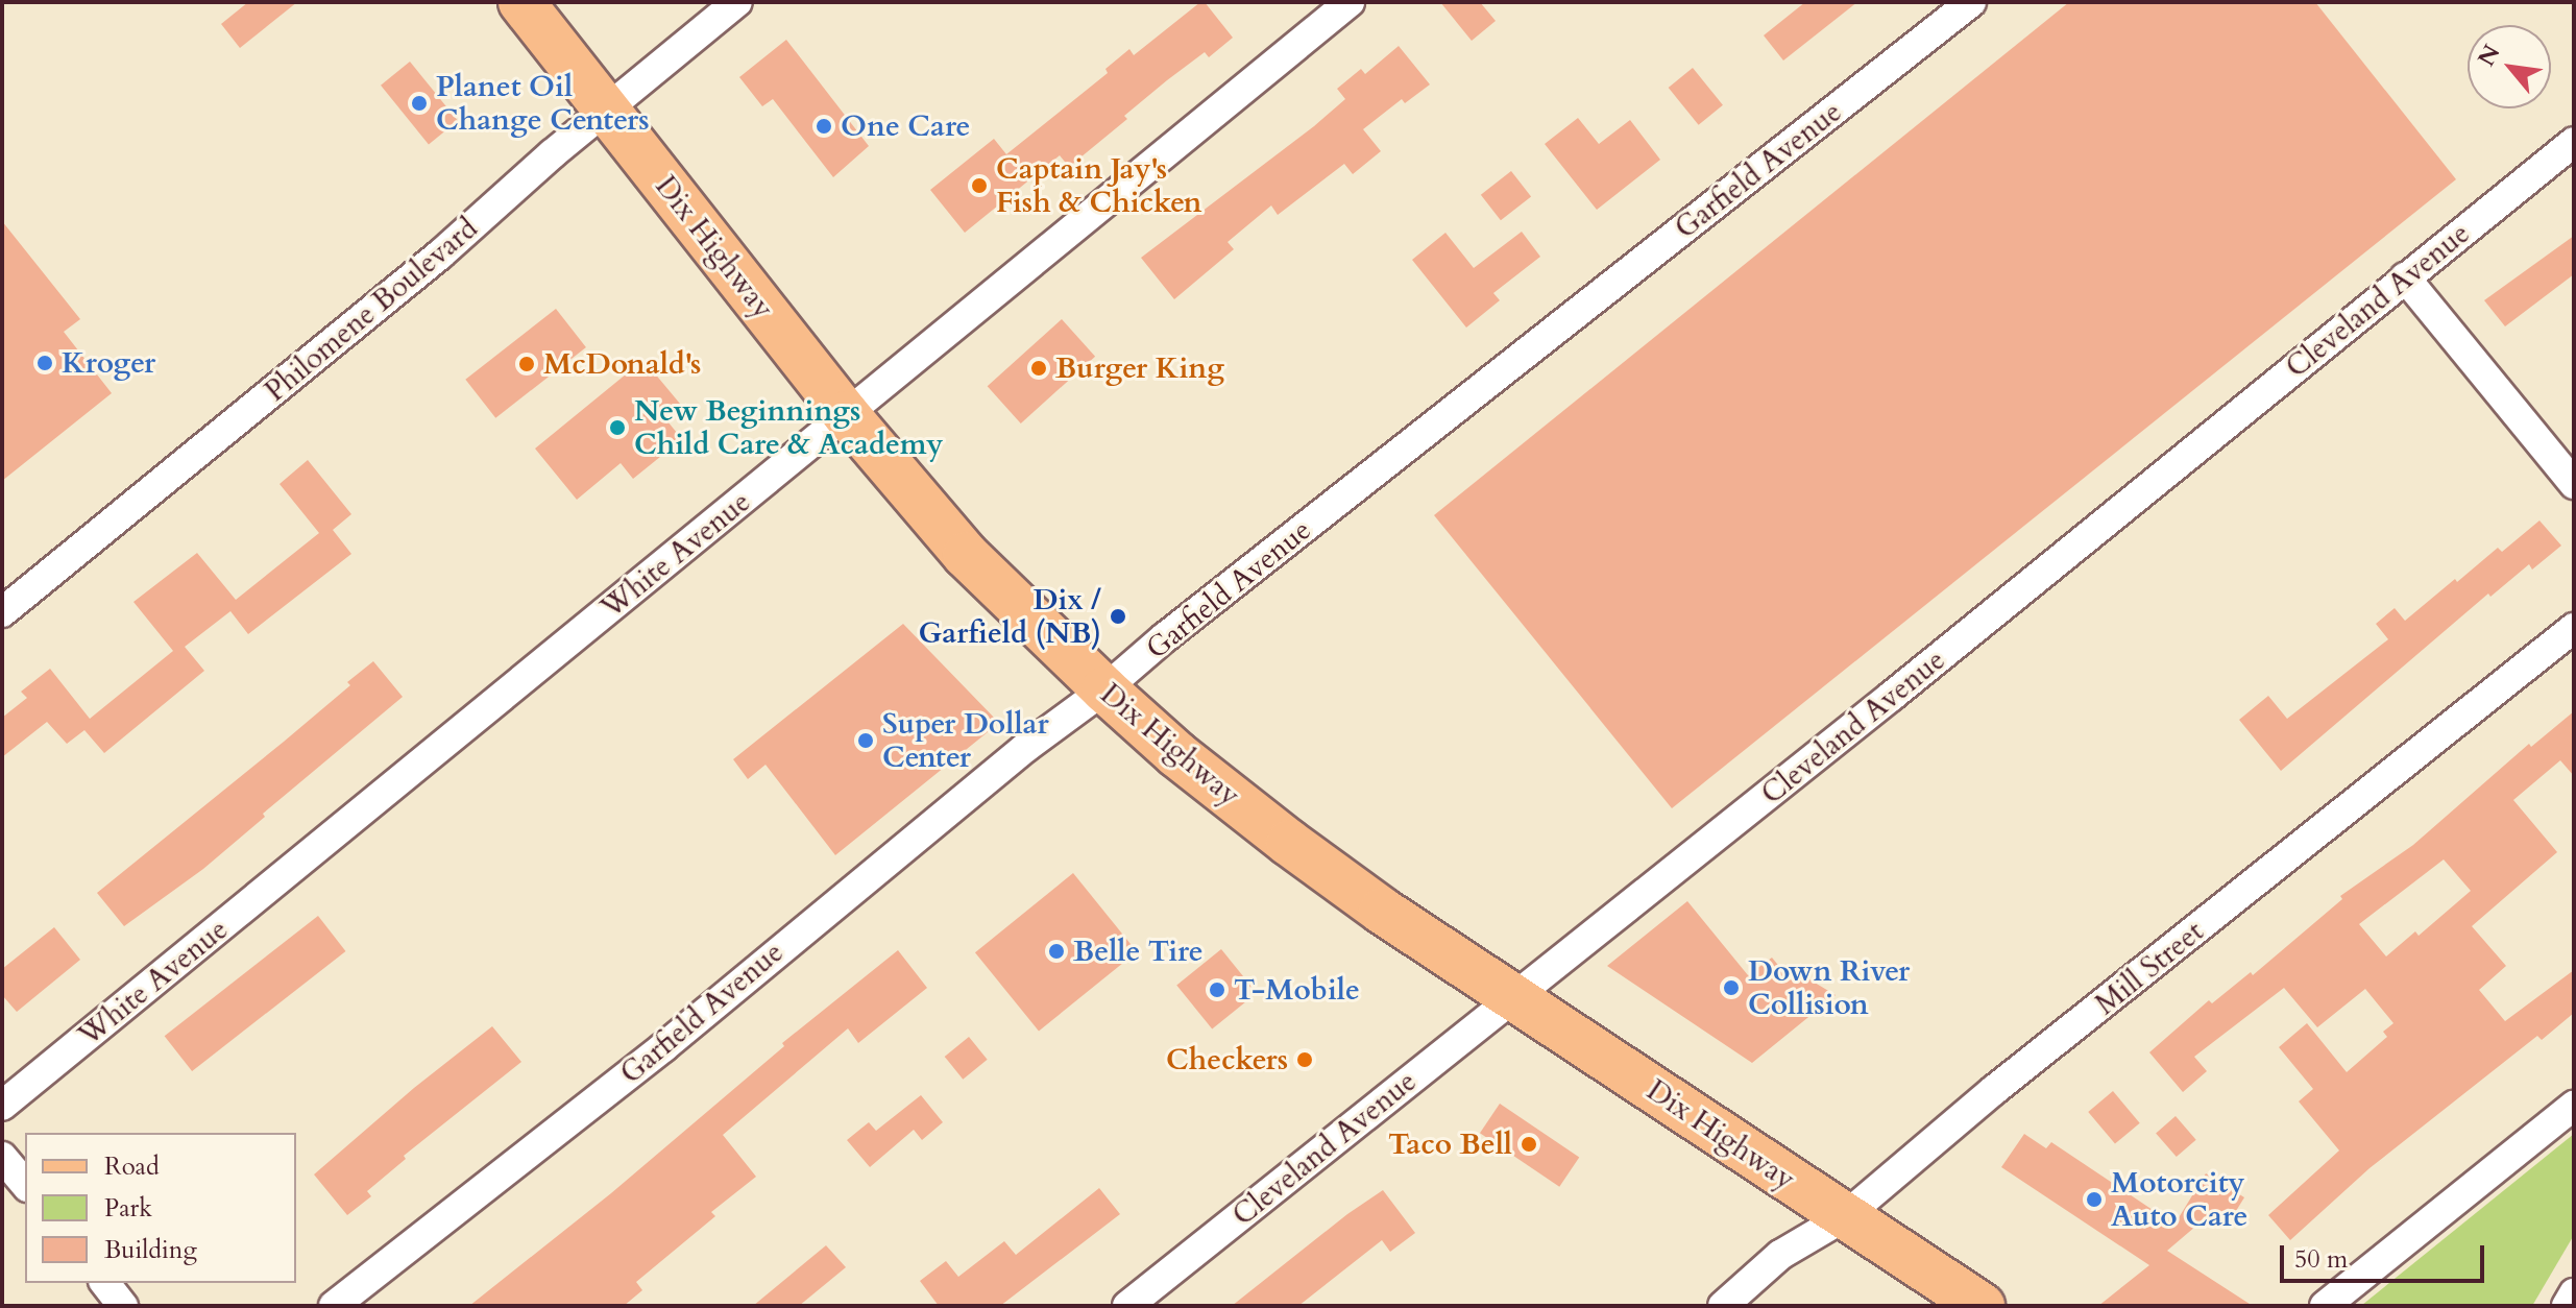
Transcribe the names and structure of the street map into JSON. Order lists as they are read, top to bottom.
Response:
{
  "streets": {
    "main road": ["Dix Highway"],
    "street": [
      "Garfield Avenue",
      "Cleveland Avenue",
      "Philomene Boulevard",
      "White Avenue",
      "Mill Street"
    ]
  },
  "crossings": [
    ["Garfield Avenue", "Dix Highway"],
    ["Dix Highway", "Cleveland Avenue"],
    ["Dix Highway", "Philomene Boulevard"],
    ["Dix Highway", "White Avenue"],
    ["Dix Highway", "Mill Street"]
  ],
  "places": [
    "Planet Oil Change Centers",
    "One Care",
    "Captain Jay's Fish & Chicken",
    "Kroger",
    "McDonald's",
    "Burger King",
    "New Beginnings Child Care & Academy",
    "Dix / Garfield (NB)",
    "Super Dollar Center",
    "Belle Tire",
    "Down River Collision",
    "T-Mobile",
    "Checkers",
    "Taco Bell",
    "Motorcity Auto Care"
  ],
  "legend": ["Road", "Park", "Building"],
  "scale_bar": "50 m",
  "north": "top left"
}
